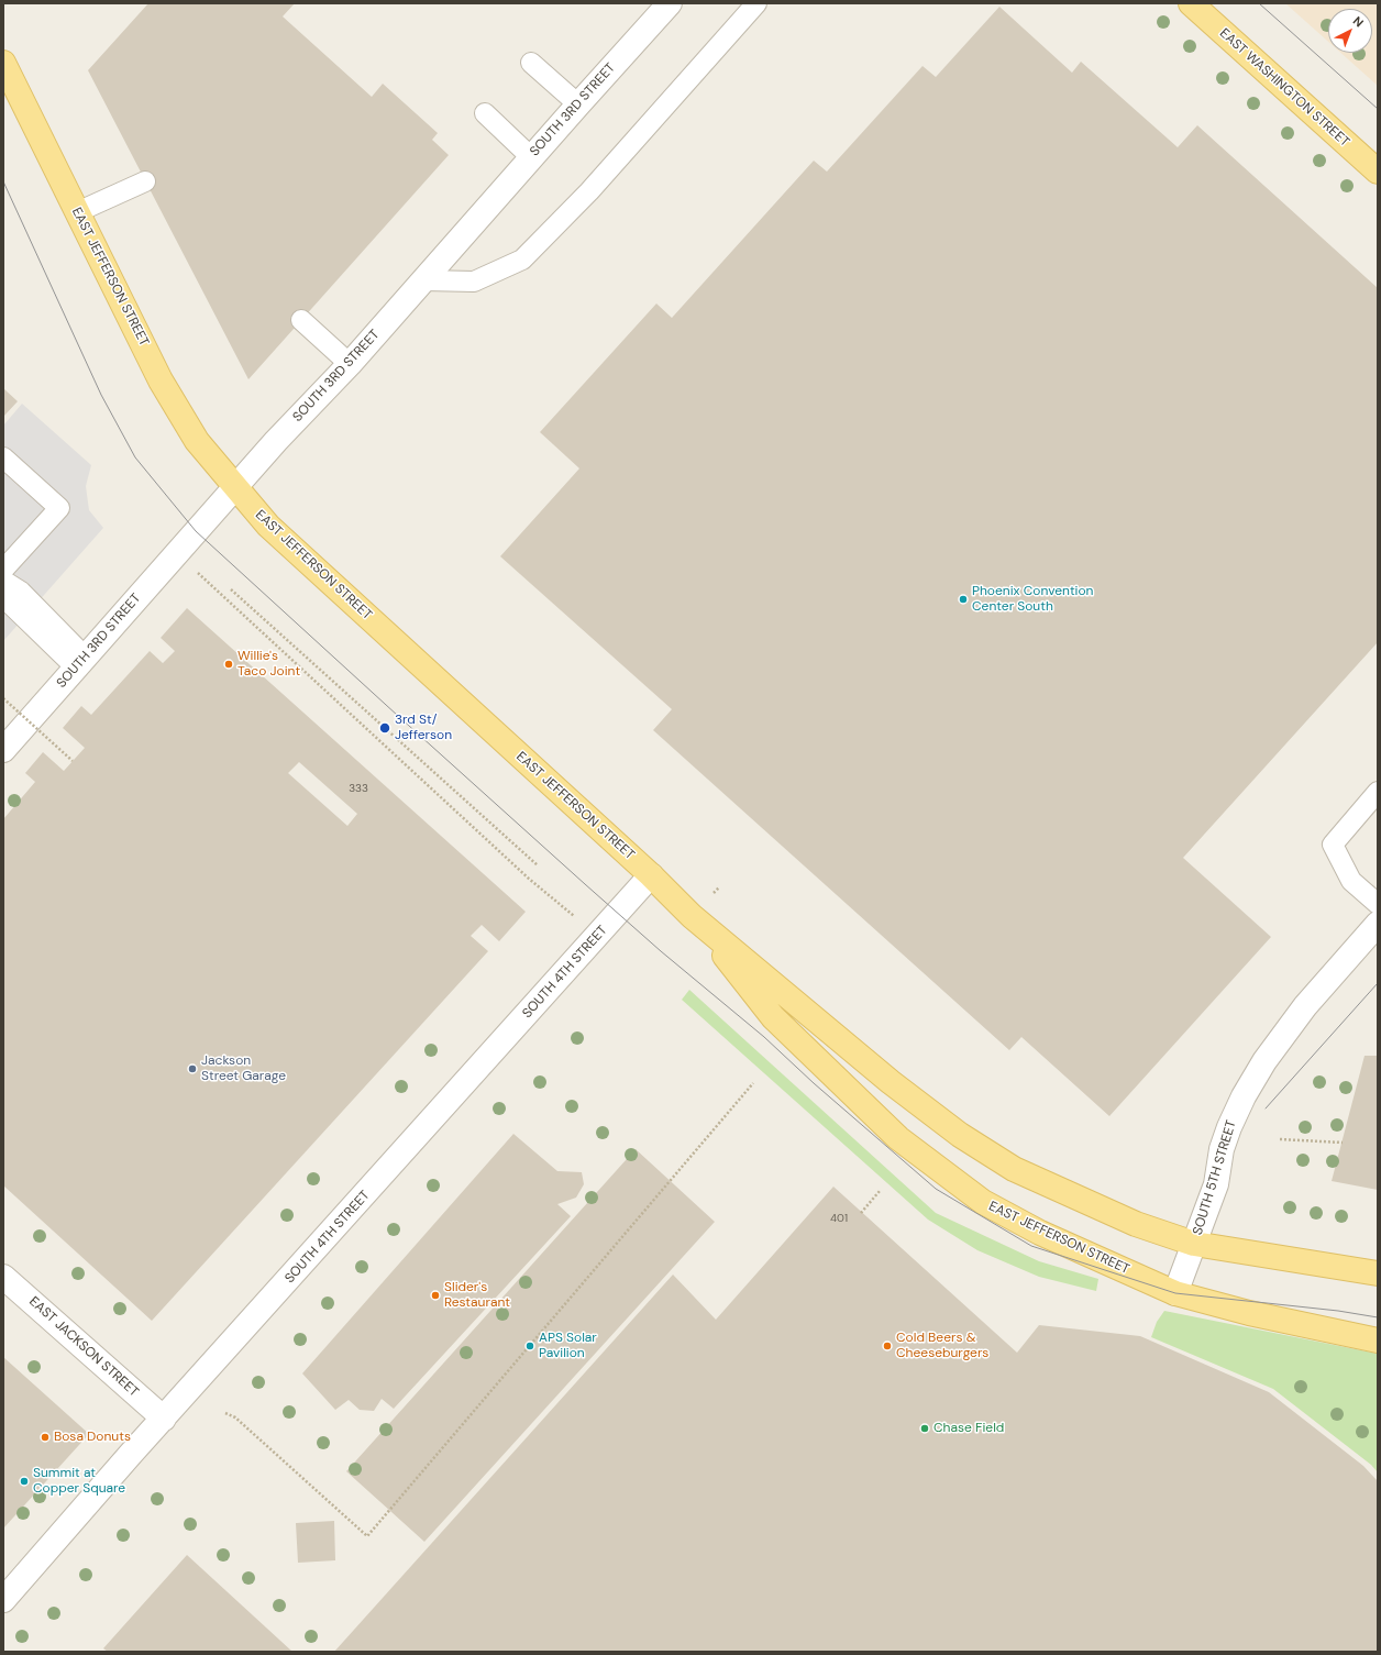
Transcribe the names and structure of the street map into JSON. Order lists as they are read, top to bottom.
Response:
{
  "streets": {
    "main road": ["EAST WASHINGTON STREET", "EAST JEFFERSON STREET"],
    "street": [
      "SOUTH 3RD STREET",
      "SOUTH 4TH STREET",
      "SOUTH 5TH STREET",
      "EAST JACKSON STREET"
    ]
  },
  "crossings": [
    ["SOUTH 3RD STREET", "EAST JEFFERSON STREET"],
    ["EAST JEFFERSON STREET", "SOUTH 4TH STREET"],
    ["EAST JEFFERSON STREET", "SOUTH 5TH STREET"],
    ["SOUTH 4TH STREET", "EAST JACKSON STREET"]
  ],
  "places": [
    "Phoenix Convention Center South",
    "Willie's Taco Joint",
    "3rd St/ Jefferson",
    "Jackson Street Garage",
    "Slider's Restaurant",
    "APS Solar Pavilion",
    "Cold Beers & Cheeseburgers",
    "Chase Field",
    "Bosa Donuts",
    "Summit at Copper Square"
  ],
  "house_numbers": ["333", "401"],
  "north": "top right"
}
